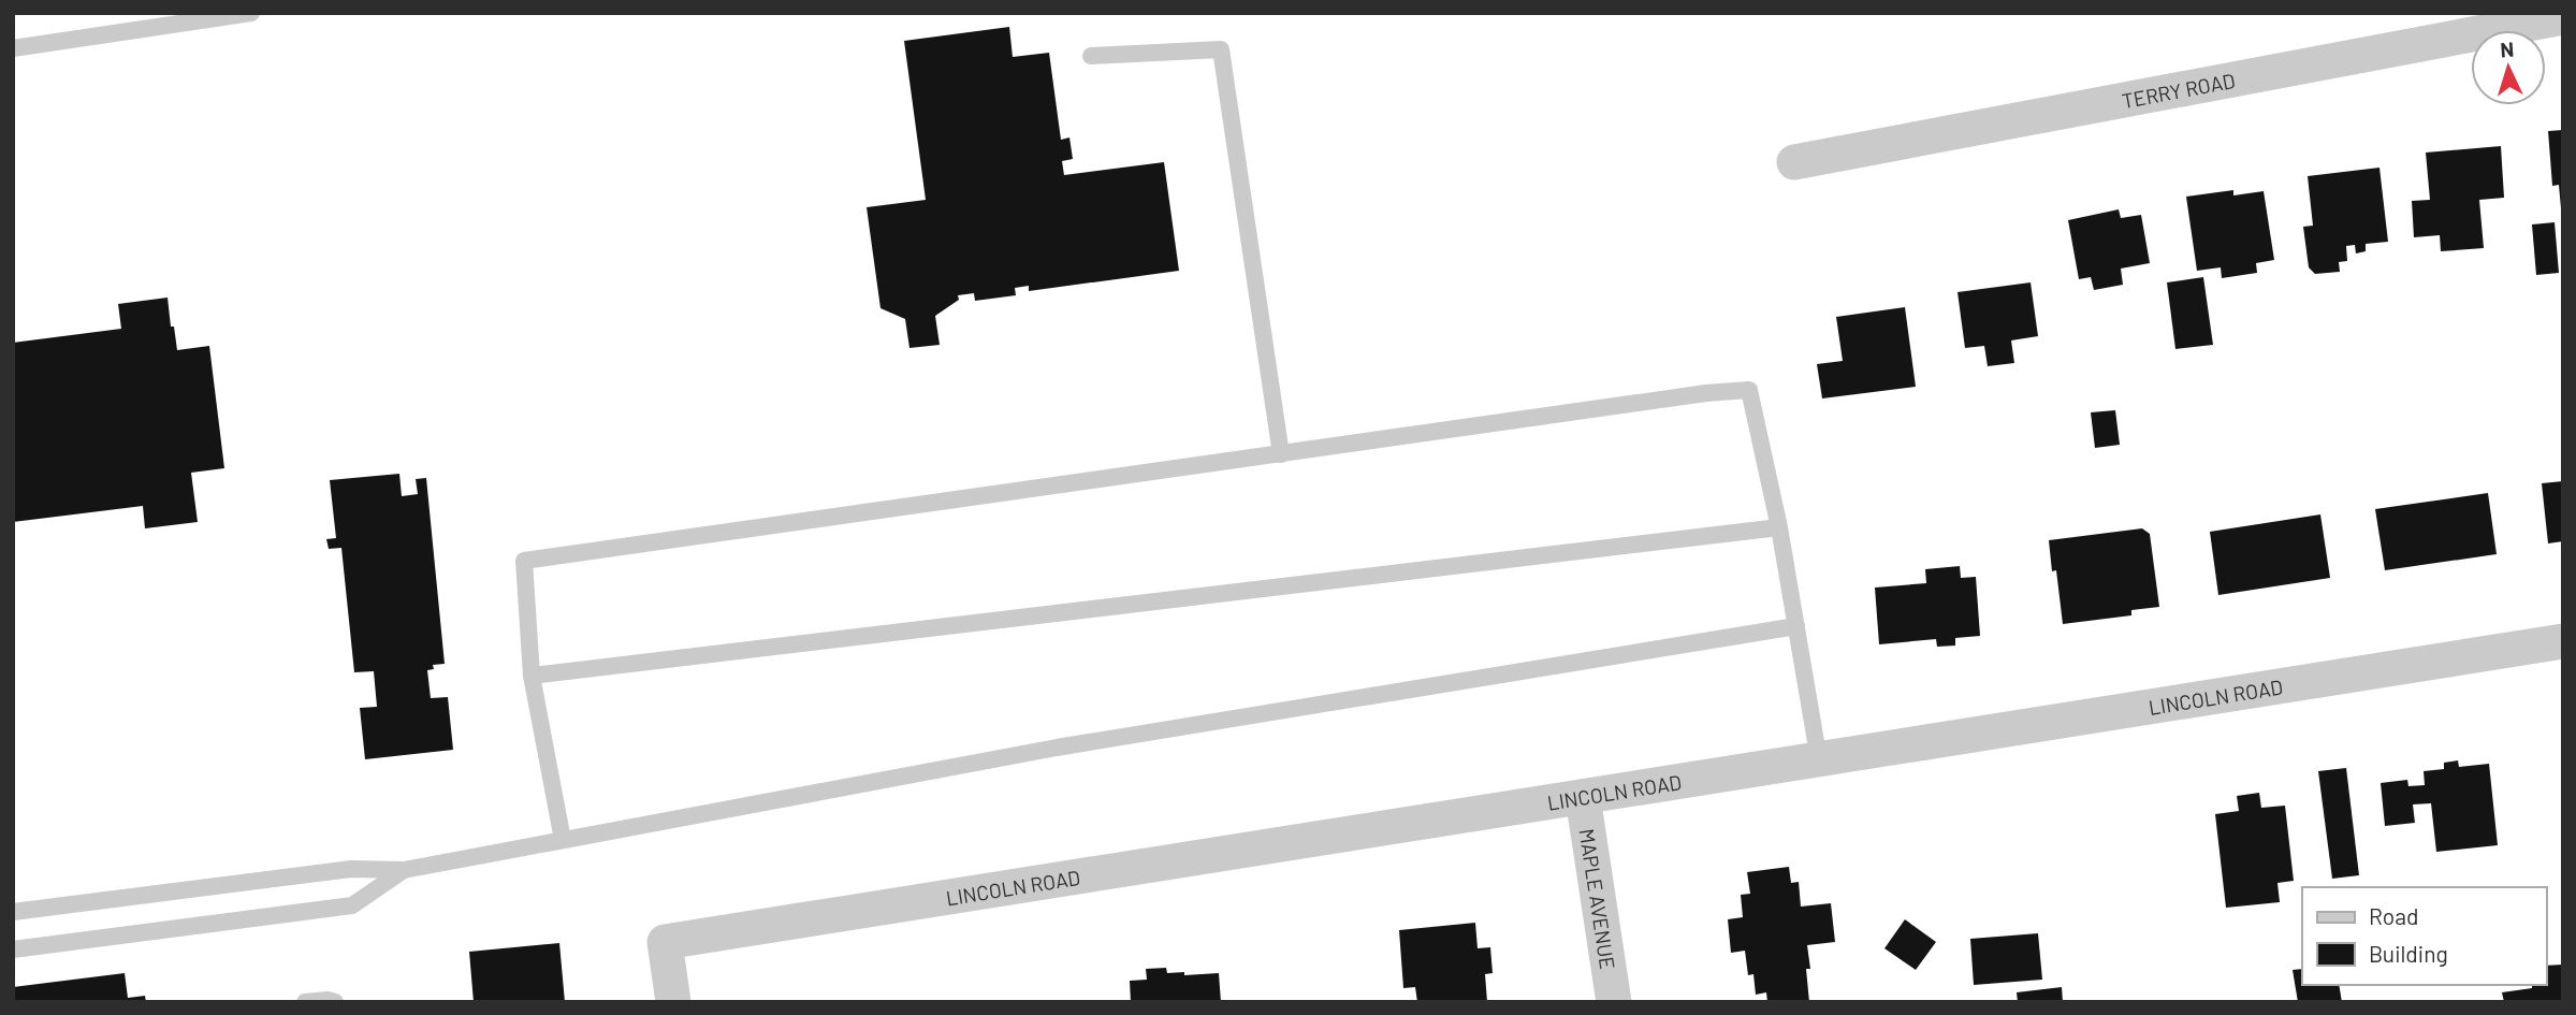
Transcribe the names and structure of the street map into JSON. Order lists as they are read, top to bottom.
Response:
{
  "streets": {
    "street": ["TERRY ROAD", "LINCOLN ROAD", "MAPLE AVENUE"]
  },
  "crossings": [
    ["LINCOLN ROAD", "MAPLE AVENUE"]
  ],
  "legend": ["Road", "Building"],
  "north": "top"
}
